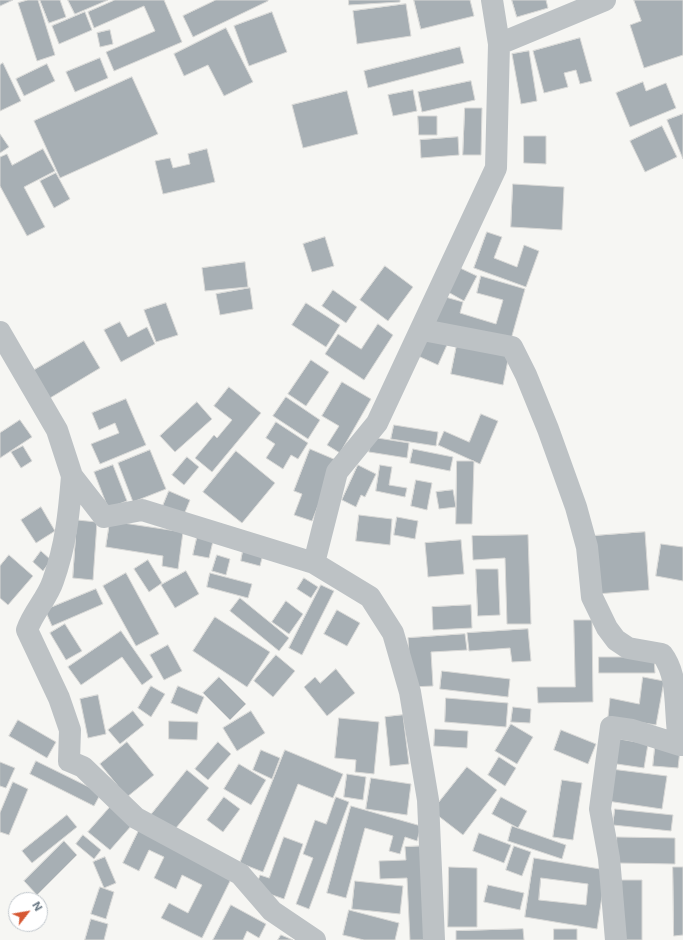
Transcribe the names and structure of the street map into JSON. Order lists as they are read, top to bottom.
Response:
{
  "north": "top right"
}
